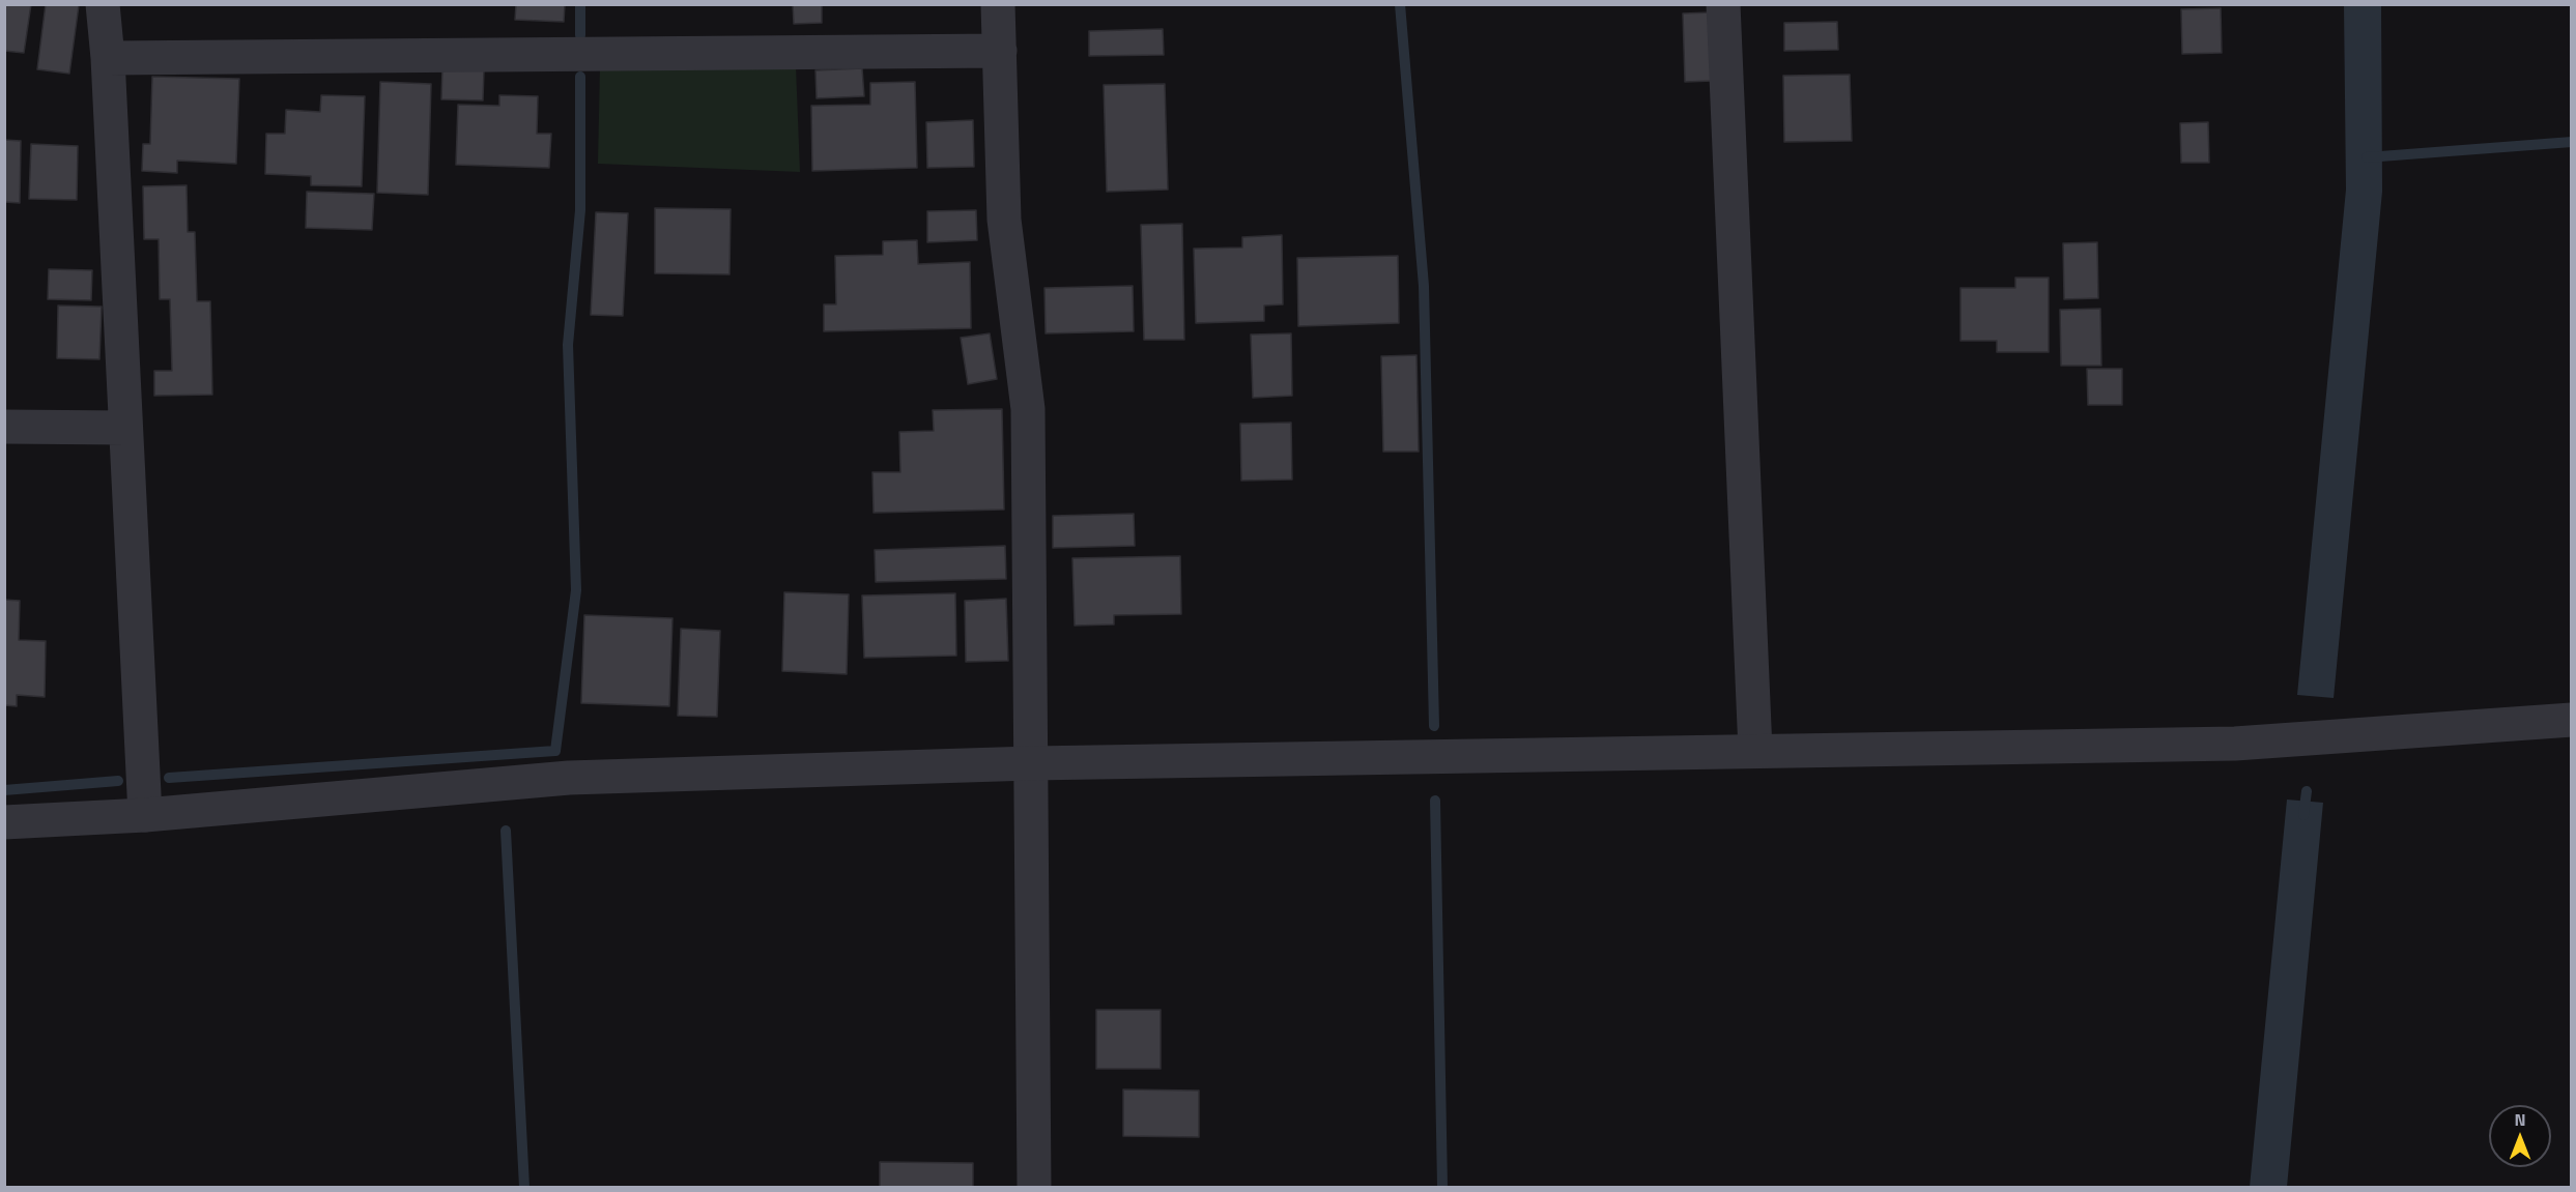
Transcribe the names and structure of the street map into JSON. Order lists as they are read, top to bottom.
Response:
{
  "north": "top"
}
